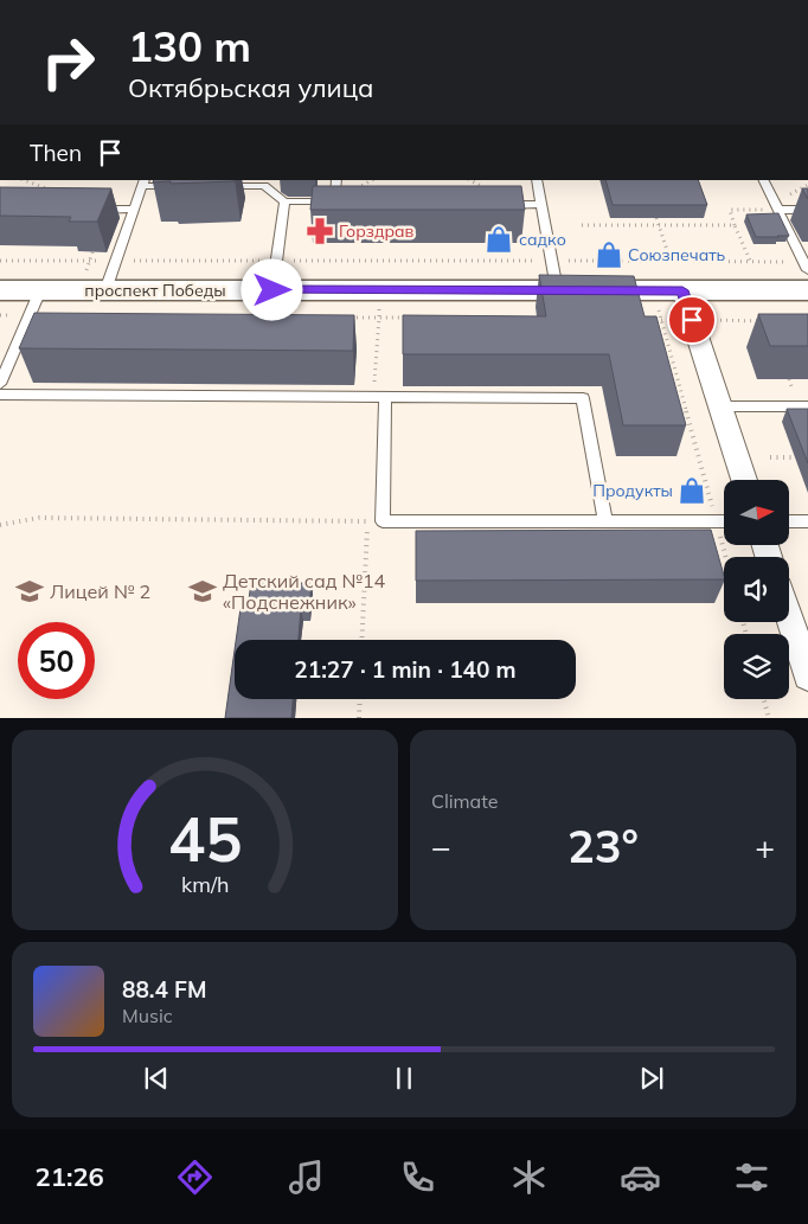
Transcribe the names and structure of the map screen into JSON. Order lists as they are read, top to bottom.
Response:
{
  "streets": {
    "main road": ["проспект Победы"]
  },
  "places": {
    "pharmacy": ["Горздрав"],
    "shop": ["садко", "Союзпечать", "Продукты"],
    "school or university": ["Лицей № 2", "Детский сад №14 «Подснежник»"]
  },
  "north": "right",
  "page": {
    "turn": ["130 m", "Октябрьская улица"],
    "then": "Then",
    "limit": "50",
    "trip": "21:27 · 1 min · 140 m",
    "tile": "Climate",
    "heat": ["−", "23°", "+"],
    "song": ["88.4 FM", "Music"],
    "tabs": "21:26",
    "gauge": ["45", "km/h"]
  }
}
